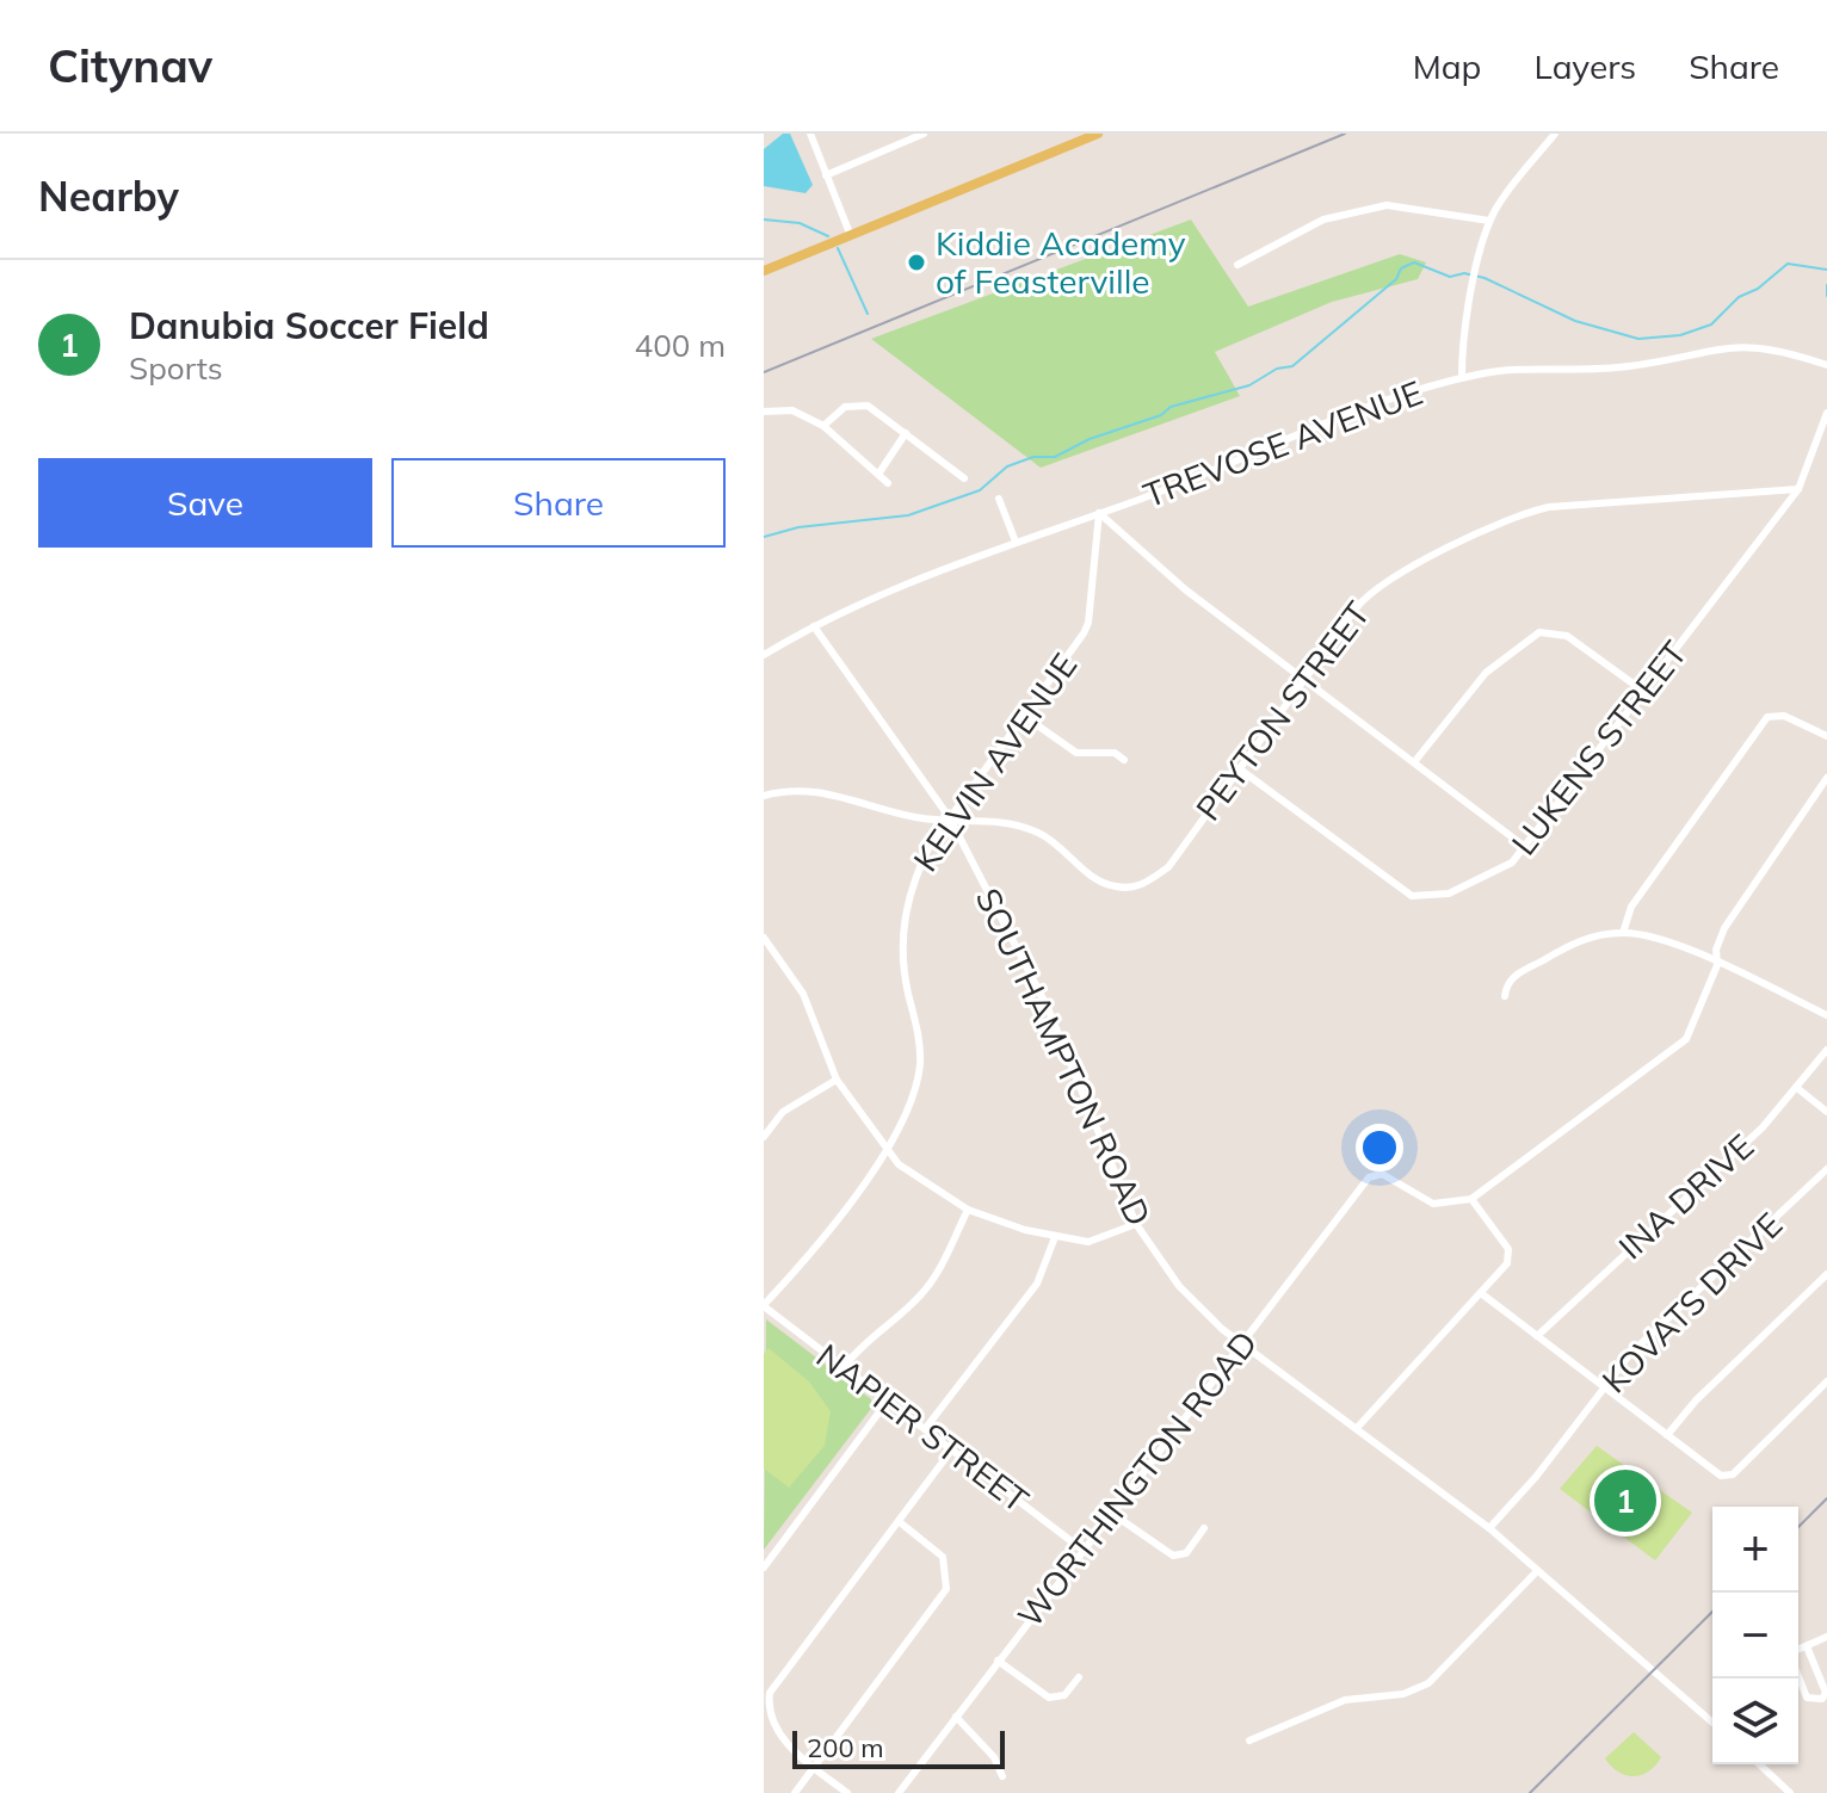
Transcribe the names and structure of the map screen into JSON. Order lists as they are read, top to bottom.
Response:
{
  "streets": {
    "street": [
      "TREVOSE AVENUE",
      "PEYTON STREET",
      "LUKENS STREET",
      "KELVIN AVENUE",
      "SOUTHAMPTON ROAD",
      "INA DRIVE",
      "KOVATS DRIVE",
      "NAPIER STREET",
      "WORTHINGTON ROAD"
    ]
  },
  "crossings": [
    ["TREVOSE AVENUE", "KELVIN AVENUE"],
    ["TREVOSE AVENUE", "SOUTHAMPTON ROAD"],
    ["PEYTON STREET", "LUKENS STREET"],
    ["PEYTON STREET", "KELVIN AVENUE"],
    ["PEYTON STREET", "SOUTHAMPTON ROAD"],
    ["KELVIN AVENUE", "SOUTHAMPTON ROAD"],
    ["KELVIN AVENUE", "NAPIER STREET"],
    ["SOUTHAMPTON ROAD", "KOVATS DRIVE"],
    ["SOUTHAMPTON ROAD", "WORTHINGTON ROAD"],
    ["NAPIER STREET", "WORTHINGTON ROAD"]
  ],
  "places": ["Kiddie Academy of Feasterville"],
  "scale_bar": "200 m",
  "page": {
    "header": "Citynav",
    "nav": ["Map", "Layers", "Share"],
    "heading": "Nearby",
    "list": [
      {
        "mark": "1",
        "name": "Danubia Soccer Field",
        "note": "Sports",
        "value": "400 m"
      }
    ],
    "buttons": ["Save", "Share"],
    "pins": "1",
    "map_buttons": ["+", "−"],
    "scale": "200 m"
  }
}
